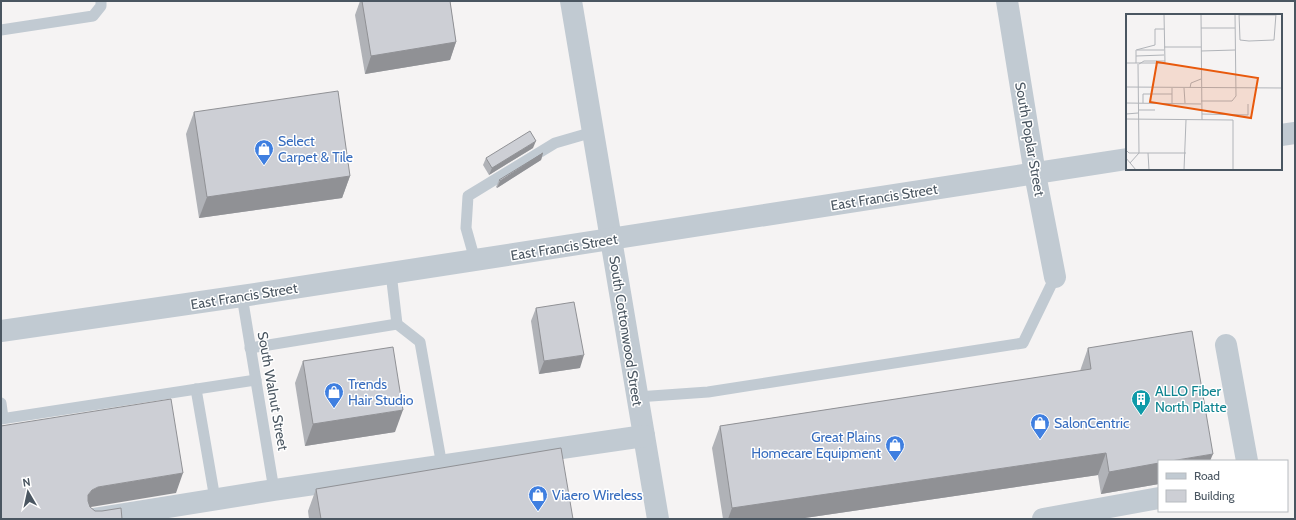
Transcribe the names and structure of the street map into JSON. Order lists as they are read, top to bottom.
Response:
{
  "streets": {
    "street": ["South Poplar Street", "East Francis Street", "South Cottonwood Street"],
    "lane": ["South Walnut Street"]
  },
  "crossings": [
    ["South Poplar Street", "East Francis Street"],
    ["East Francis Street", "South Cottonwood Street"],
    ["East Francis Street", "South Walnut Street"]
  ],
  "places": {
    "shop": [
      "Select Carpet & Tile",
      "Trends Hair Studio",
      "SalonCentric",
      "Great Plains Homecare Equipment",
      "Viaero Wireless"
    ],
    "building": ["ALLO Fiber North Platte"]
  },
  "legend": ["Road", "Building"],
  "north": "top"
}
